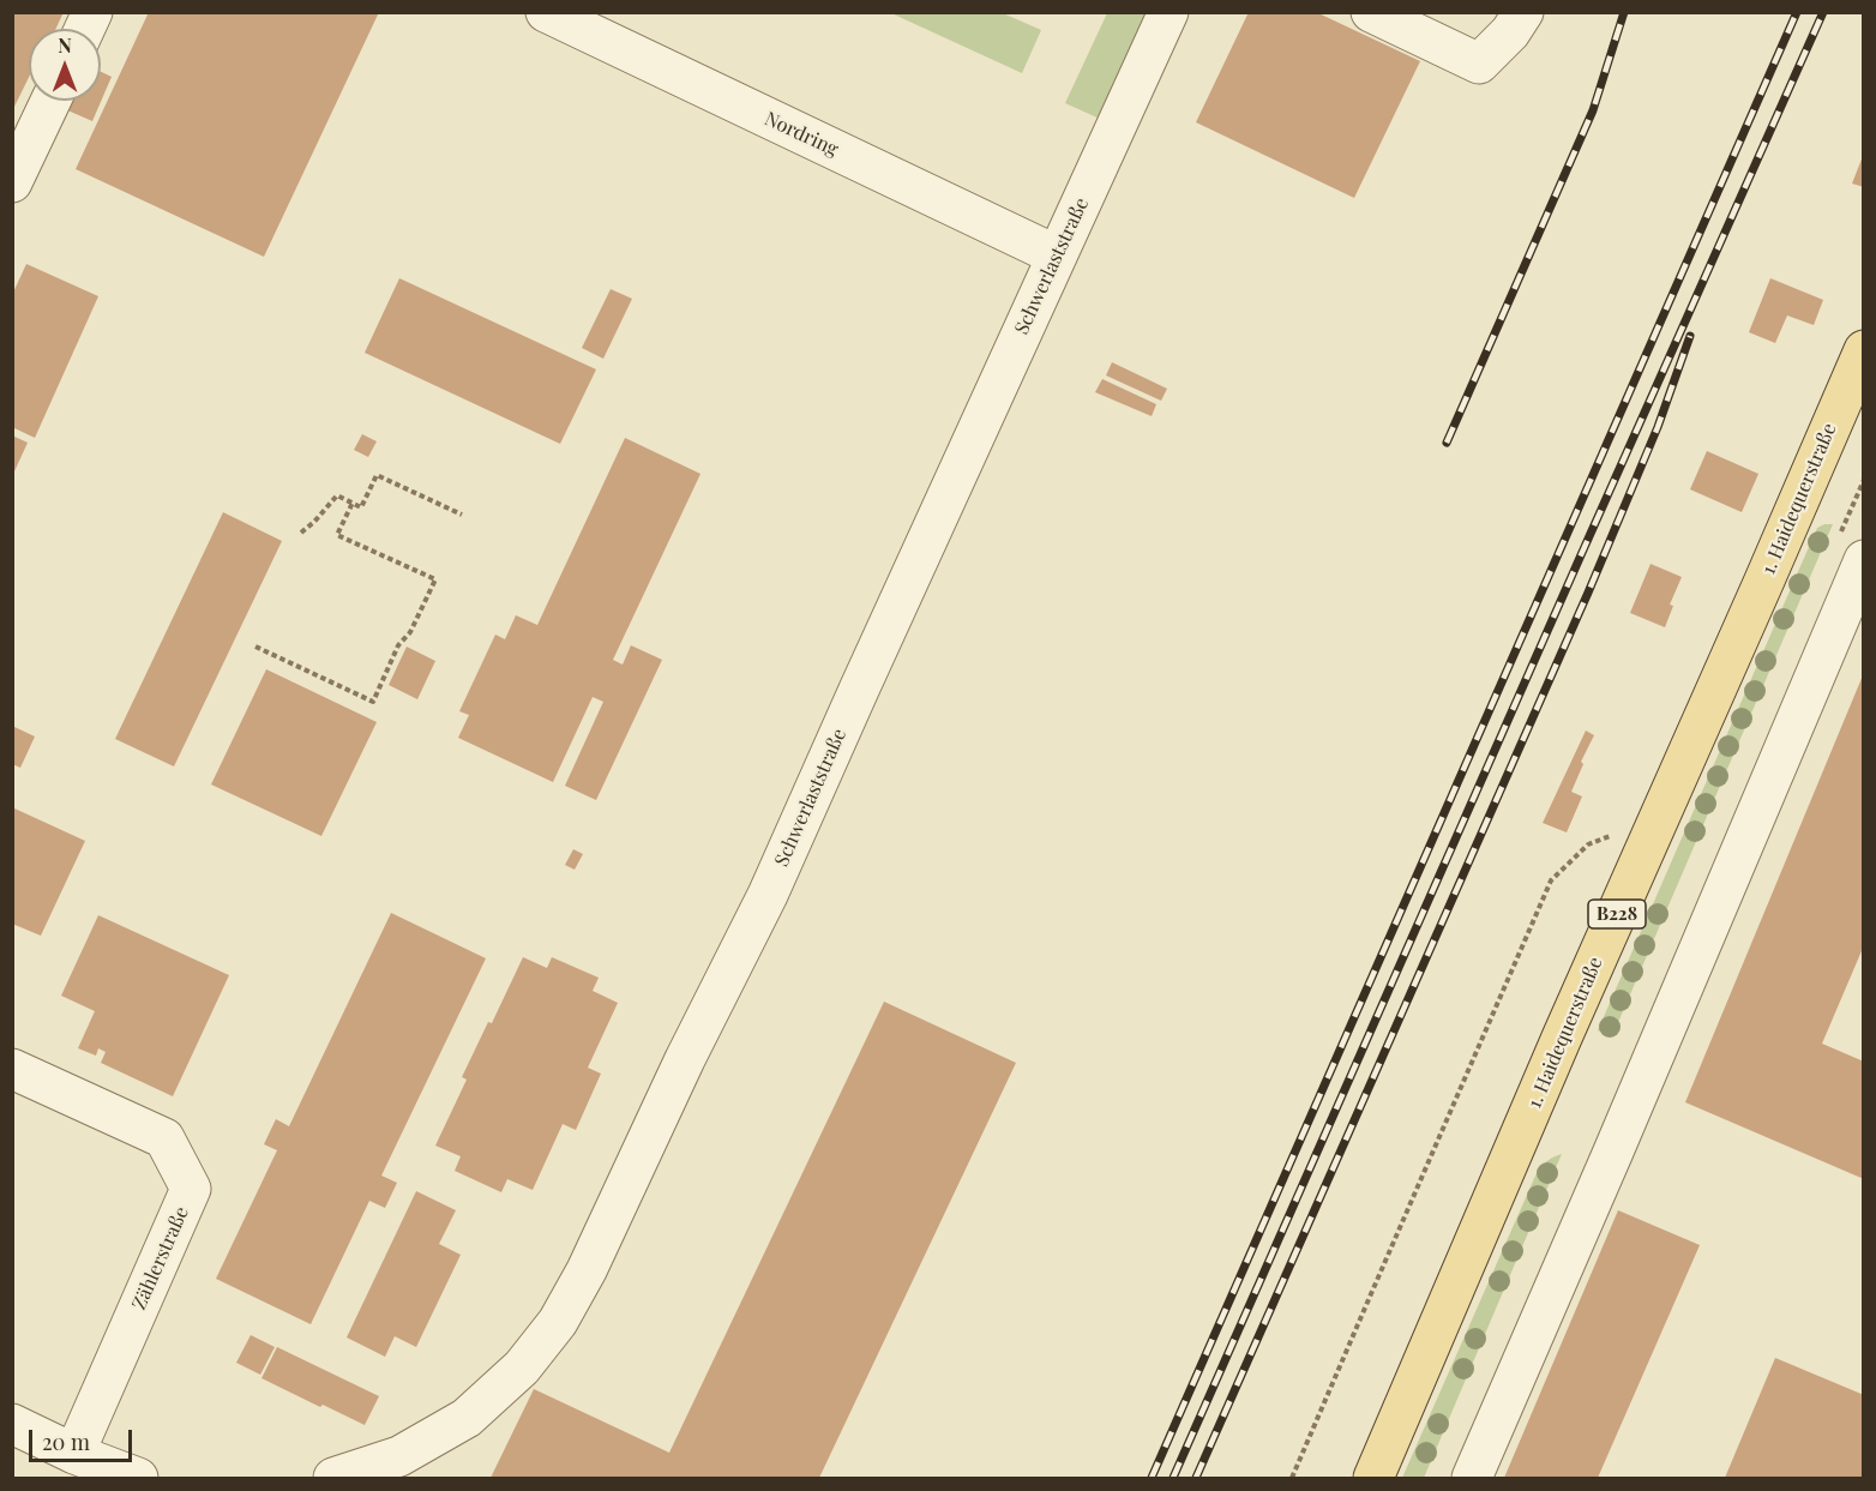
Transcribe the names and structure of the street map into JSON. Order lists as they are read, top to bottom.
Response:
{
  "streets": {
    "main road": ["1. Haidequerstraße", "B228"],
    "lane": ["Nordring", "Schwerlaststraße", "Zählerstraße"]
  },
  "crossings": [
    ["Nordring", "Schwerlaststraße"]
  ],
  "scale_bar": "20 m",
  "north": "top"
}
